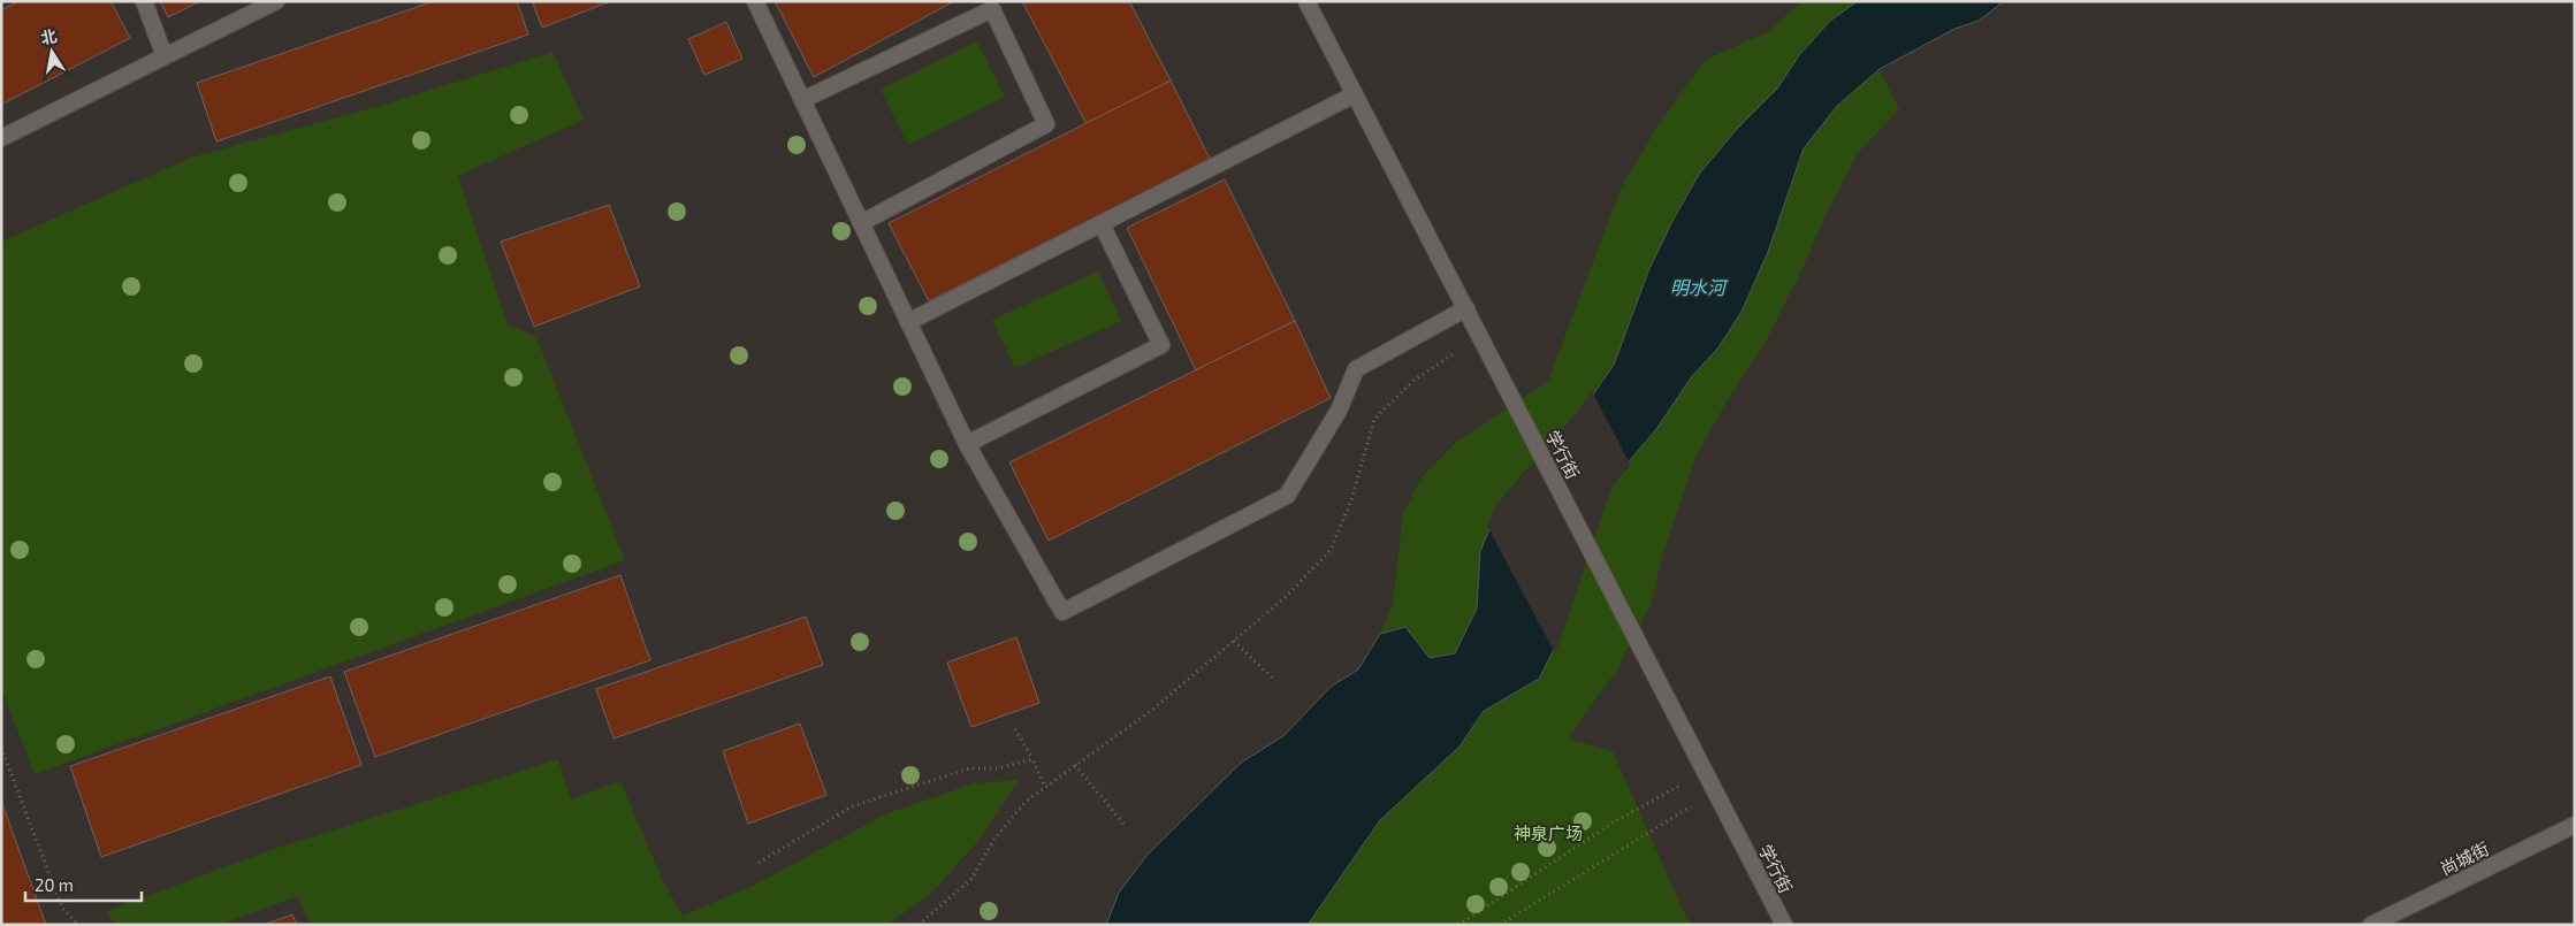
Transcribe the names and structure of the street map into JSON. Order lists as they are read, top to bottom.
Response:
{
  "streets": {
    "street": ["学行街", "尚城街"]
  },
  "water": ["明水河"],
  "parks": ["神泉广场"],
  "scale_bar": "20 m",
  "north": "top"
}
